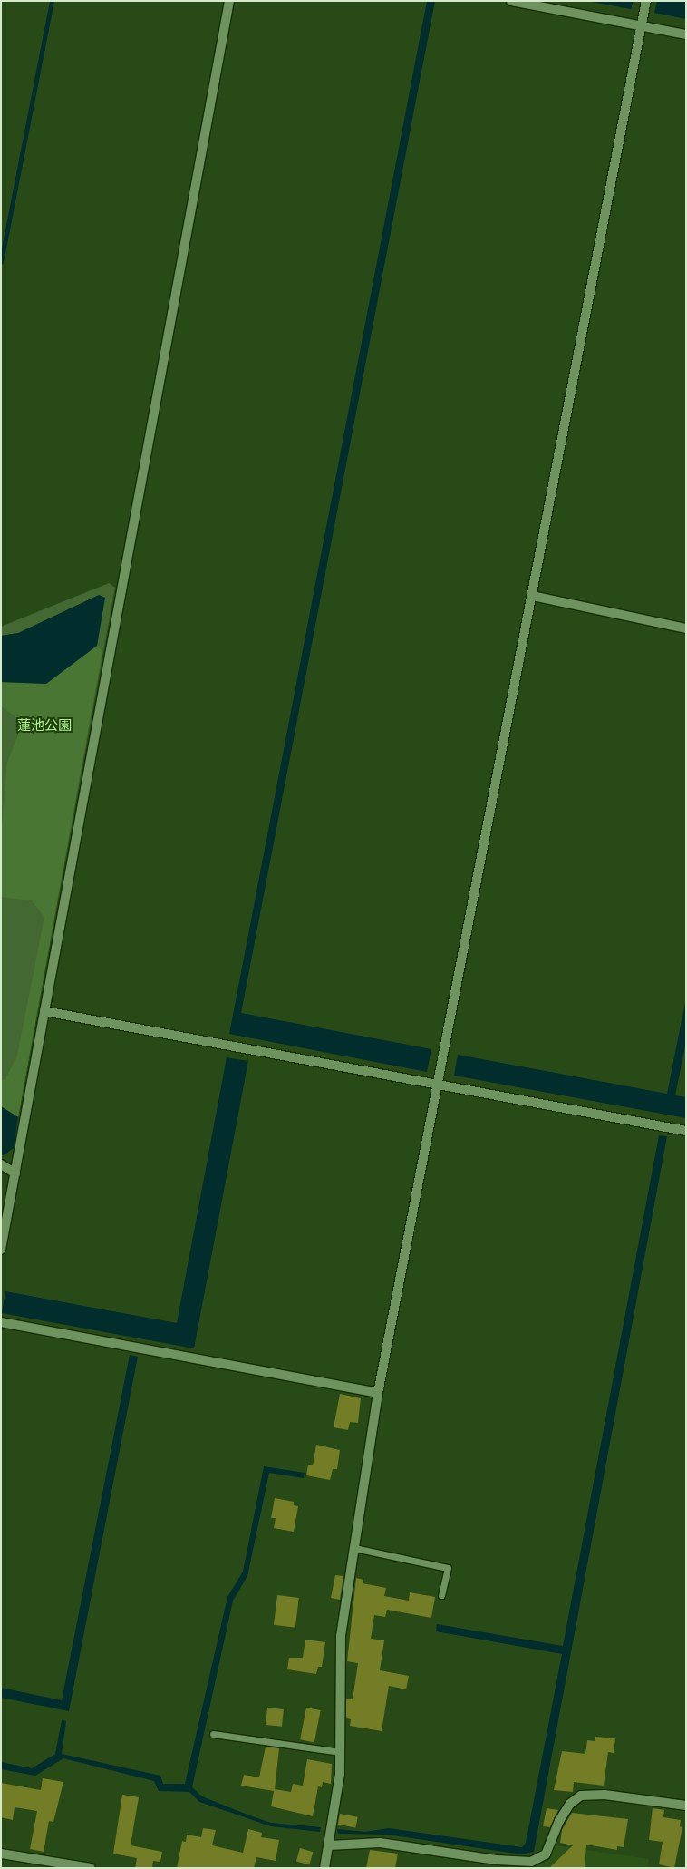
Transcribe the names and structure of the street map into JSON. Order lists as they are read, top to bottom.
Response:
{
  "parks": ["蓮池公園"]
}
